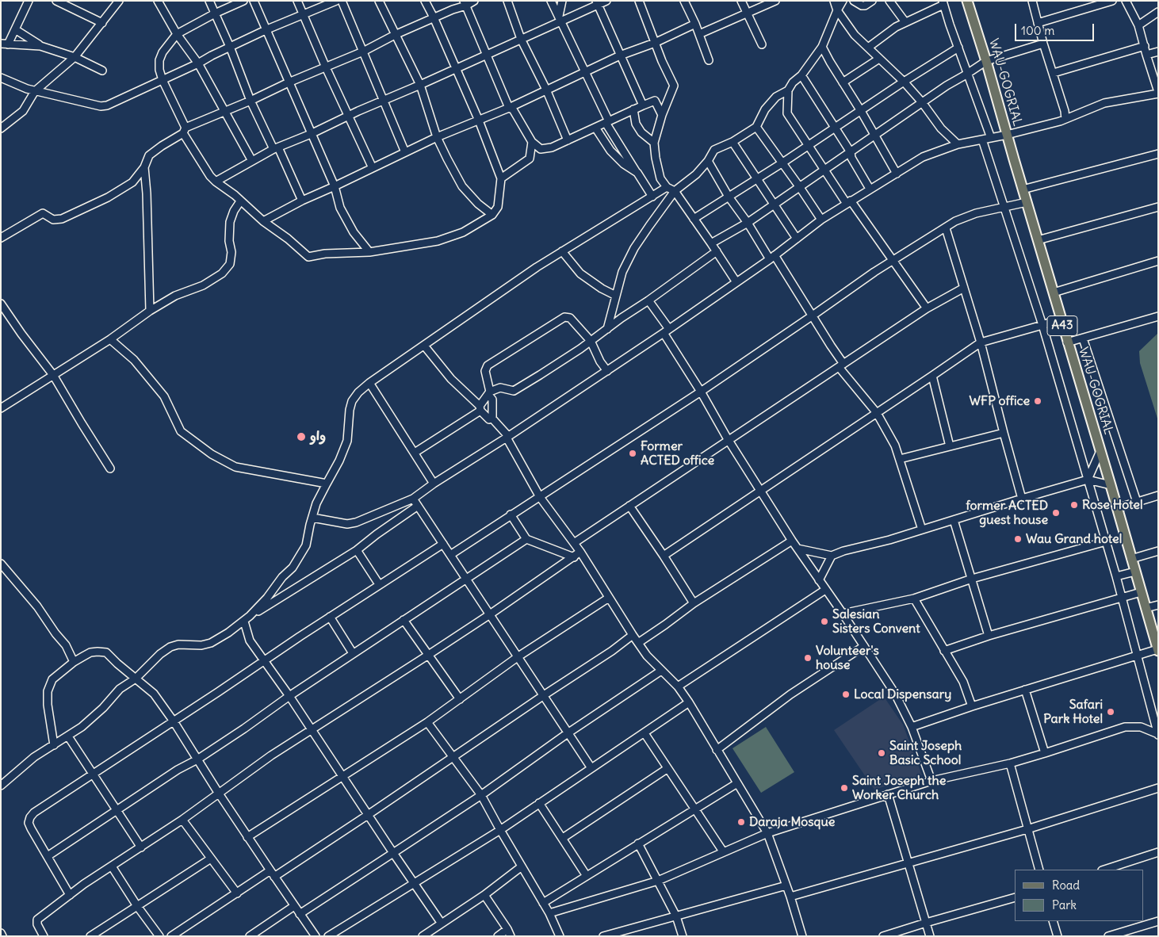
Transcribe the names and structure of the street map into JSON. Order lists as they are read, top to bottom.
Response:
{
  "streets": {
    "main road": ["WAU-GOGRIAL", "A43"]
  },
  "places": [
    "WFP office",
    "واو",
    "Former ACTED office",
    "Rose Hotel",
    "former ACTED guest house",
    "Wau Grand hotel",
    "Salesian Sisters Convent",
    "Volunteer's house",
    "Local Dispensary",
    "Safari Park Hotel",
    "Saint Joseph Basic School",
    "Saint Joseph the Worker Church",
    "Daraja Mosque"
  ],
  "legend": ["Road", "Park"],
  "scale_bar": "100 m"
}
